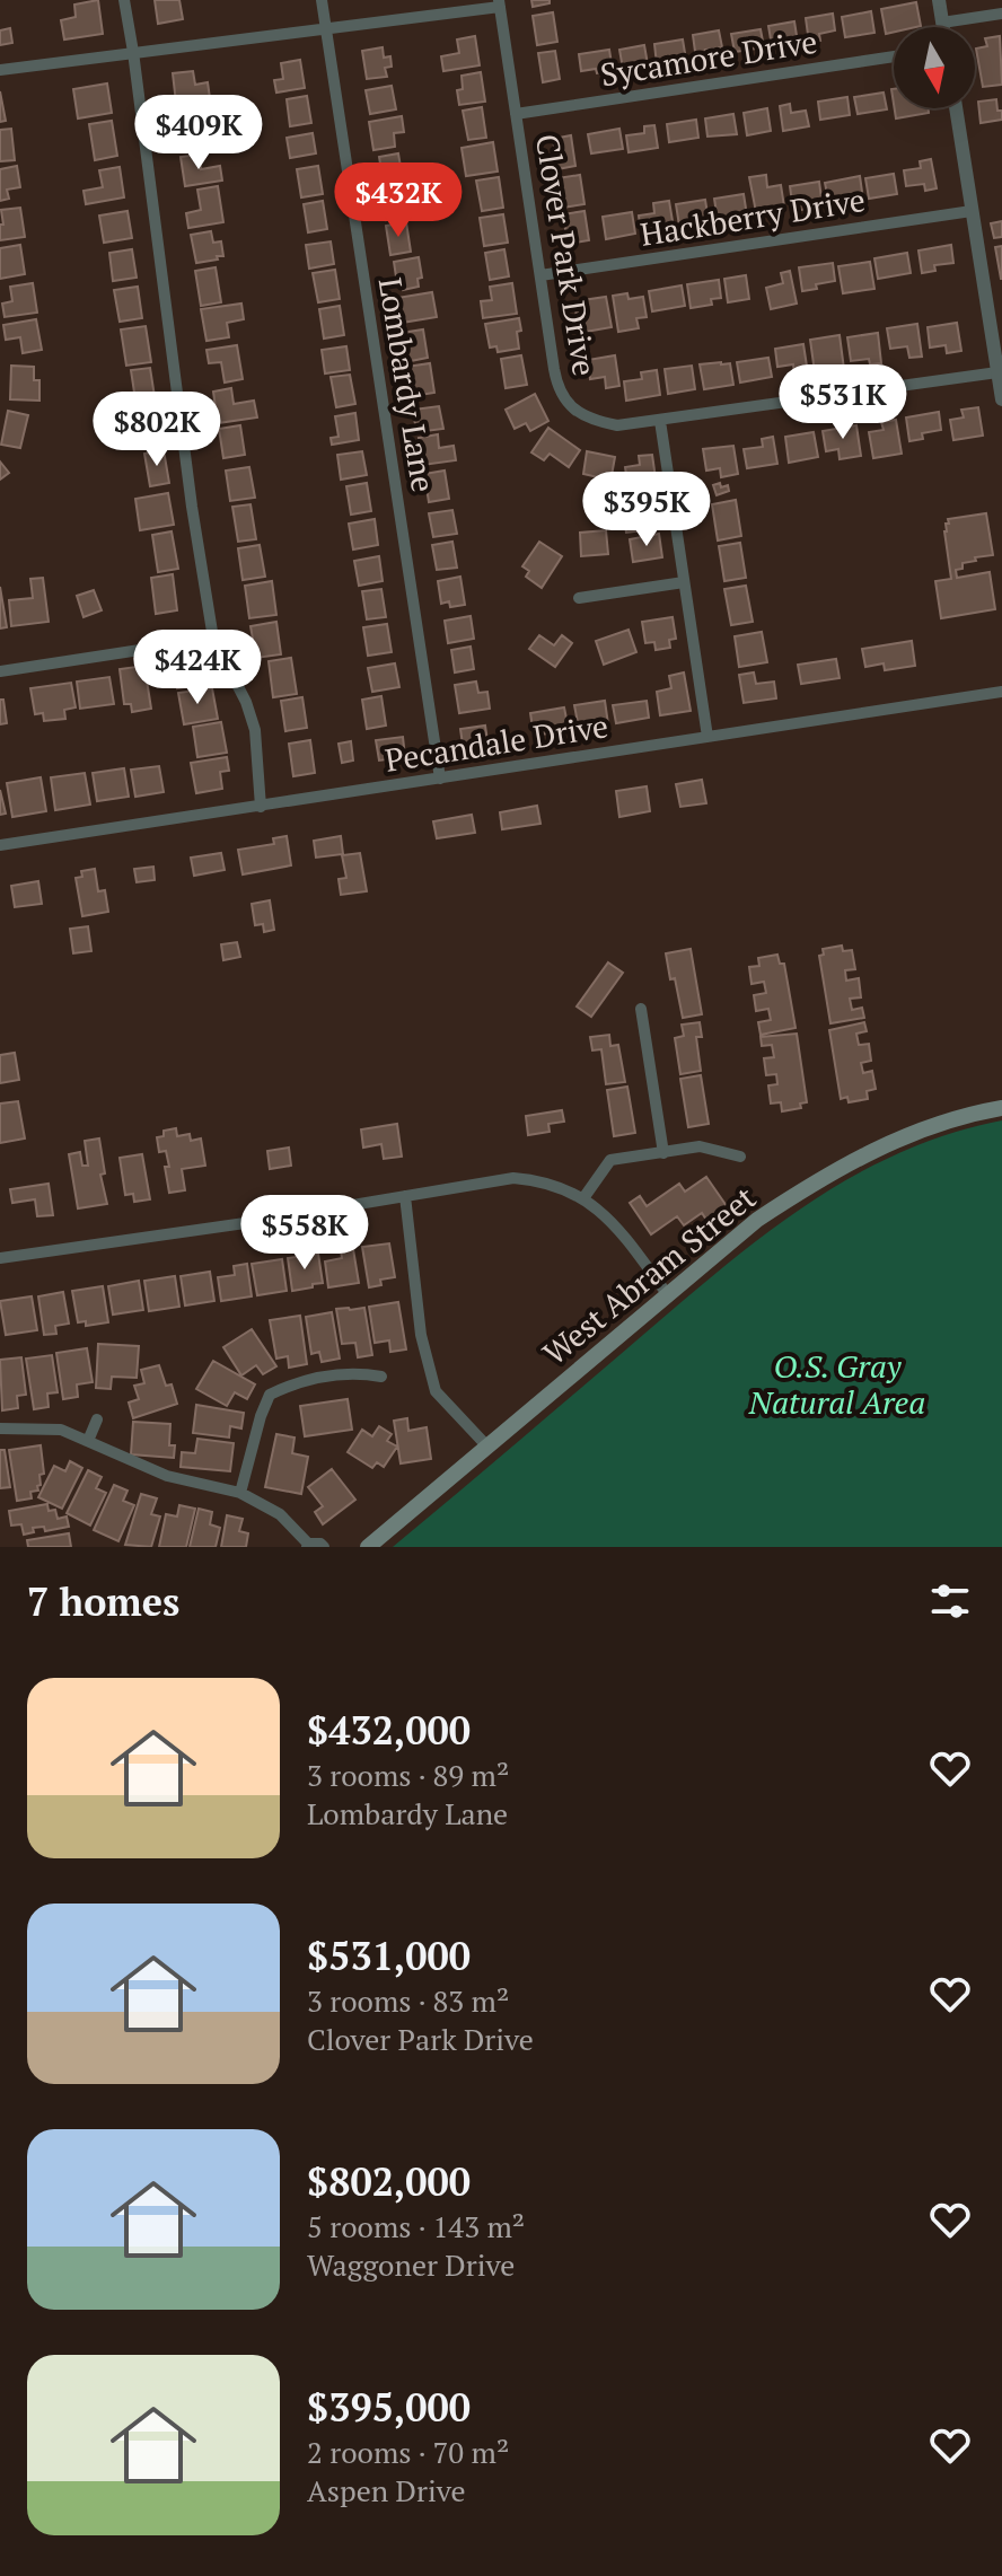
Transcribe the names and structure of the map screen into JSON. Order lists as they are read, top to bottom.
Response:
{
  "streets": {
    "main road": ["West Abram Street"],
    "street": [
      "Sycamore Drive",
      "Hackberry Drive",
      "Clover Park Drive",
      "Lombardy Lane",
      "Pecandale Drive"
    ]
  },
  "crossings": [
    ["Sycamore Drive", "Clover Park Drive"],
    ["Hackberry Drive", "Clover Park Drive"],
    ["Lombardy Lane", "Pecandale Drive"]
  ],
  "parks": ["O.S. Gray Natural Area"],
  "north": "bottom",
  "page": {
    "price": [
      "$409K",
      "$432K",
      "$531K",
      "$802K",
      "$395K",
      "$424K",
      "$558K"
    ],
    "heading": "7 homes",
    "list": [
      {
        "name": "$432,000",
        "note": "3 rooms · 89 m² · Lombardy Lane"
      },
      {
        "name": "$531,000",
        "note": "3 rooms · 83 m² · Clover Park Drive"
      },
      {
        "name": "$802,000",
        "note": "5 rooms · 143 m² · Waggoner Drive"
      },
      {
        "name": "$395,000",
        "note": "2 rooms · 70 m² · Aspen Drive"
      }
    ]
  }
}
